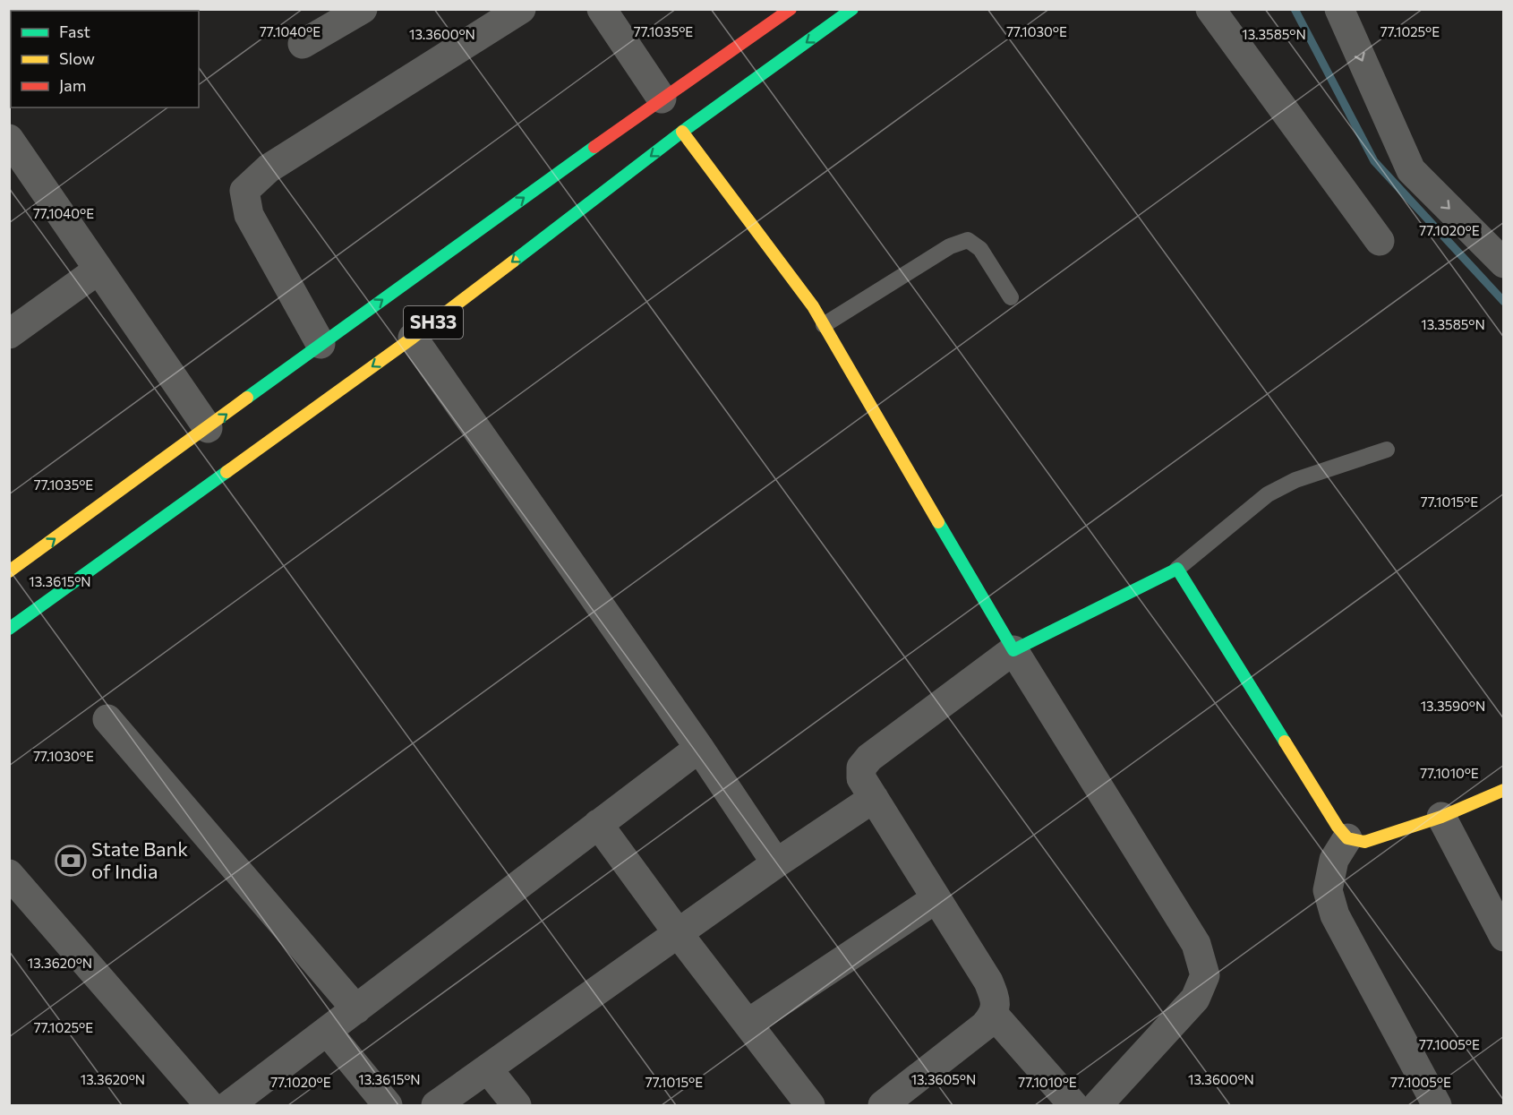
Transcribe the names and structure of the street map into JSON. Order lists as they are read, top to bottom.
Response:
{
  "streets": {
    "main road": ["SH33"]
  },
  "places": {
    "bank": ["State Bank of India"]
  },
  "legend": ["Fast", "Slow", "Jam"],
  "coordinates": [
    "77.1040°E",
    "77.1035°E",
    "77.1030°E",
    "77.1025°E",
    "13.3600°N",
    "13.3585°N",
    "77.1020°E",
    "77.1015°E",
    "13.3615°N",
    "13.3590°N",
    "77.1010°E",
    "13.3620°N",
    "77.1005°E",
    "13.3605°N"
  ]
}
